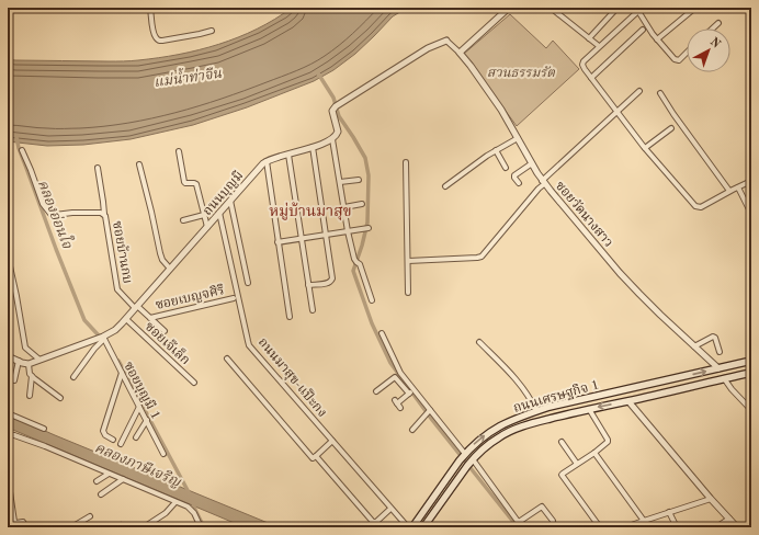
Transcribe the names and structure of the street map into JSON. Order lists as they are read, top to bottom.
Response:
{
  "streets": {
    "main road": ["ถนนเศรษฐกิจ 1"],
    "street": [
      "ถนนบุญมี",
      "ซอยวัดนางสาว",
      "ซอยบ้านกบ",
      "ซอยเบญจศิริ",
      "ซอยเจ๊เล็ก",
      "ถนนมาสุข-แป๊ะกง",
      "ซอยบุญมี 1"
    ]
  },
  "crossings": [
    ["ถนนบุญมี", "ซอยบ้านกบ"],
    ["ถนนบุญมี", "ซอยเบญจศิริ"],
    ["ถนนบุญมี", "ซอยเจ๊เล็ก"],
    ["ถนนบุญมี", "ถนนมาสุข-แป๊ะกง"],
    ["ถนนบุญมี", "ซอยบุญมี 1"],
    ["ซอยวัดนางสาว", "ถนนเศรษฐกิจ 1"],
    ["ซอยบ้านกบ", "ซอยเบญจศิริ"],
    ["ถนนมาสุข-แป๊ะกง", "ถนนเศรษฐกิจ 1"]
  ],
  "districts": ["หมู่บ้านมาสุข"],
  "water": ["แม่น้ำท่าจีน", "คลองอ่อนใจ", "คลองภาษีเจริญ"],
  "parks": ["สวนธรรมรัต"],
  "north": "top right"
}
